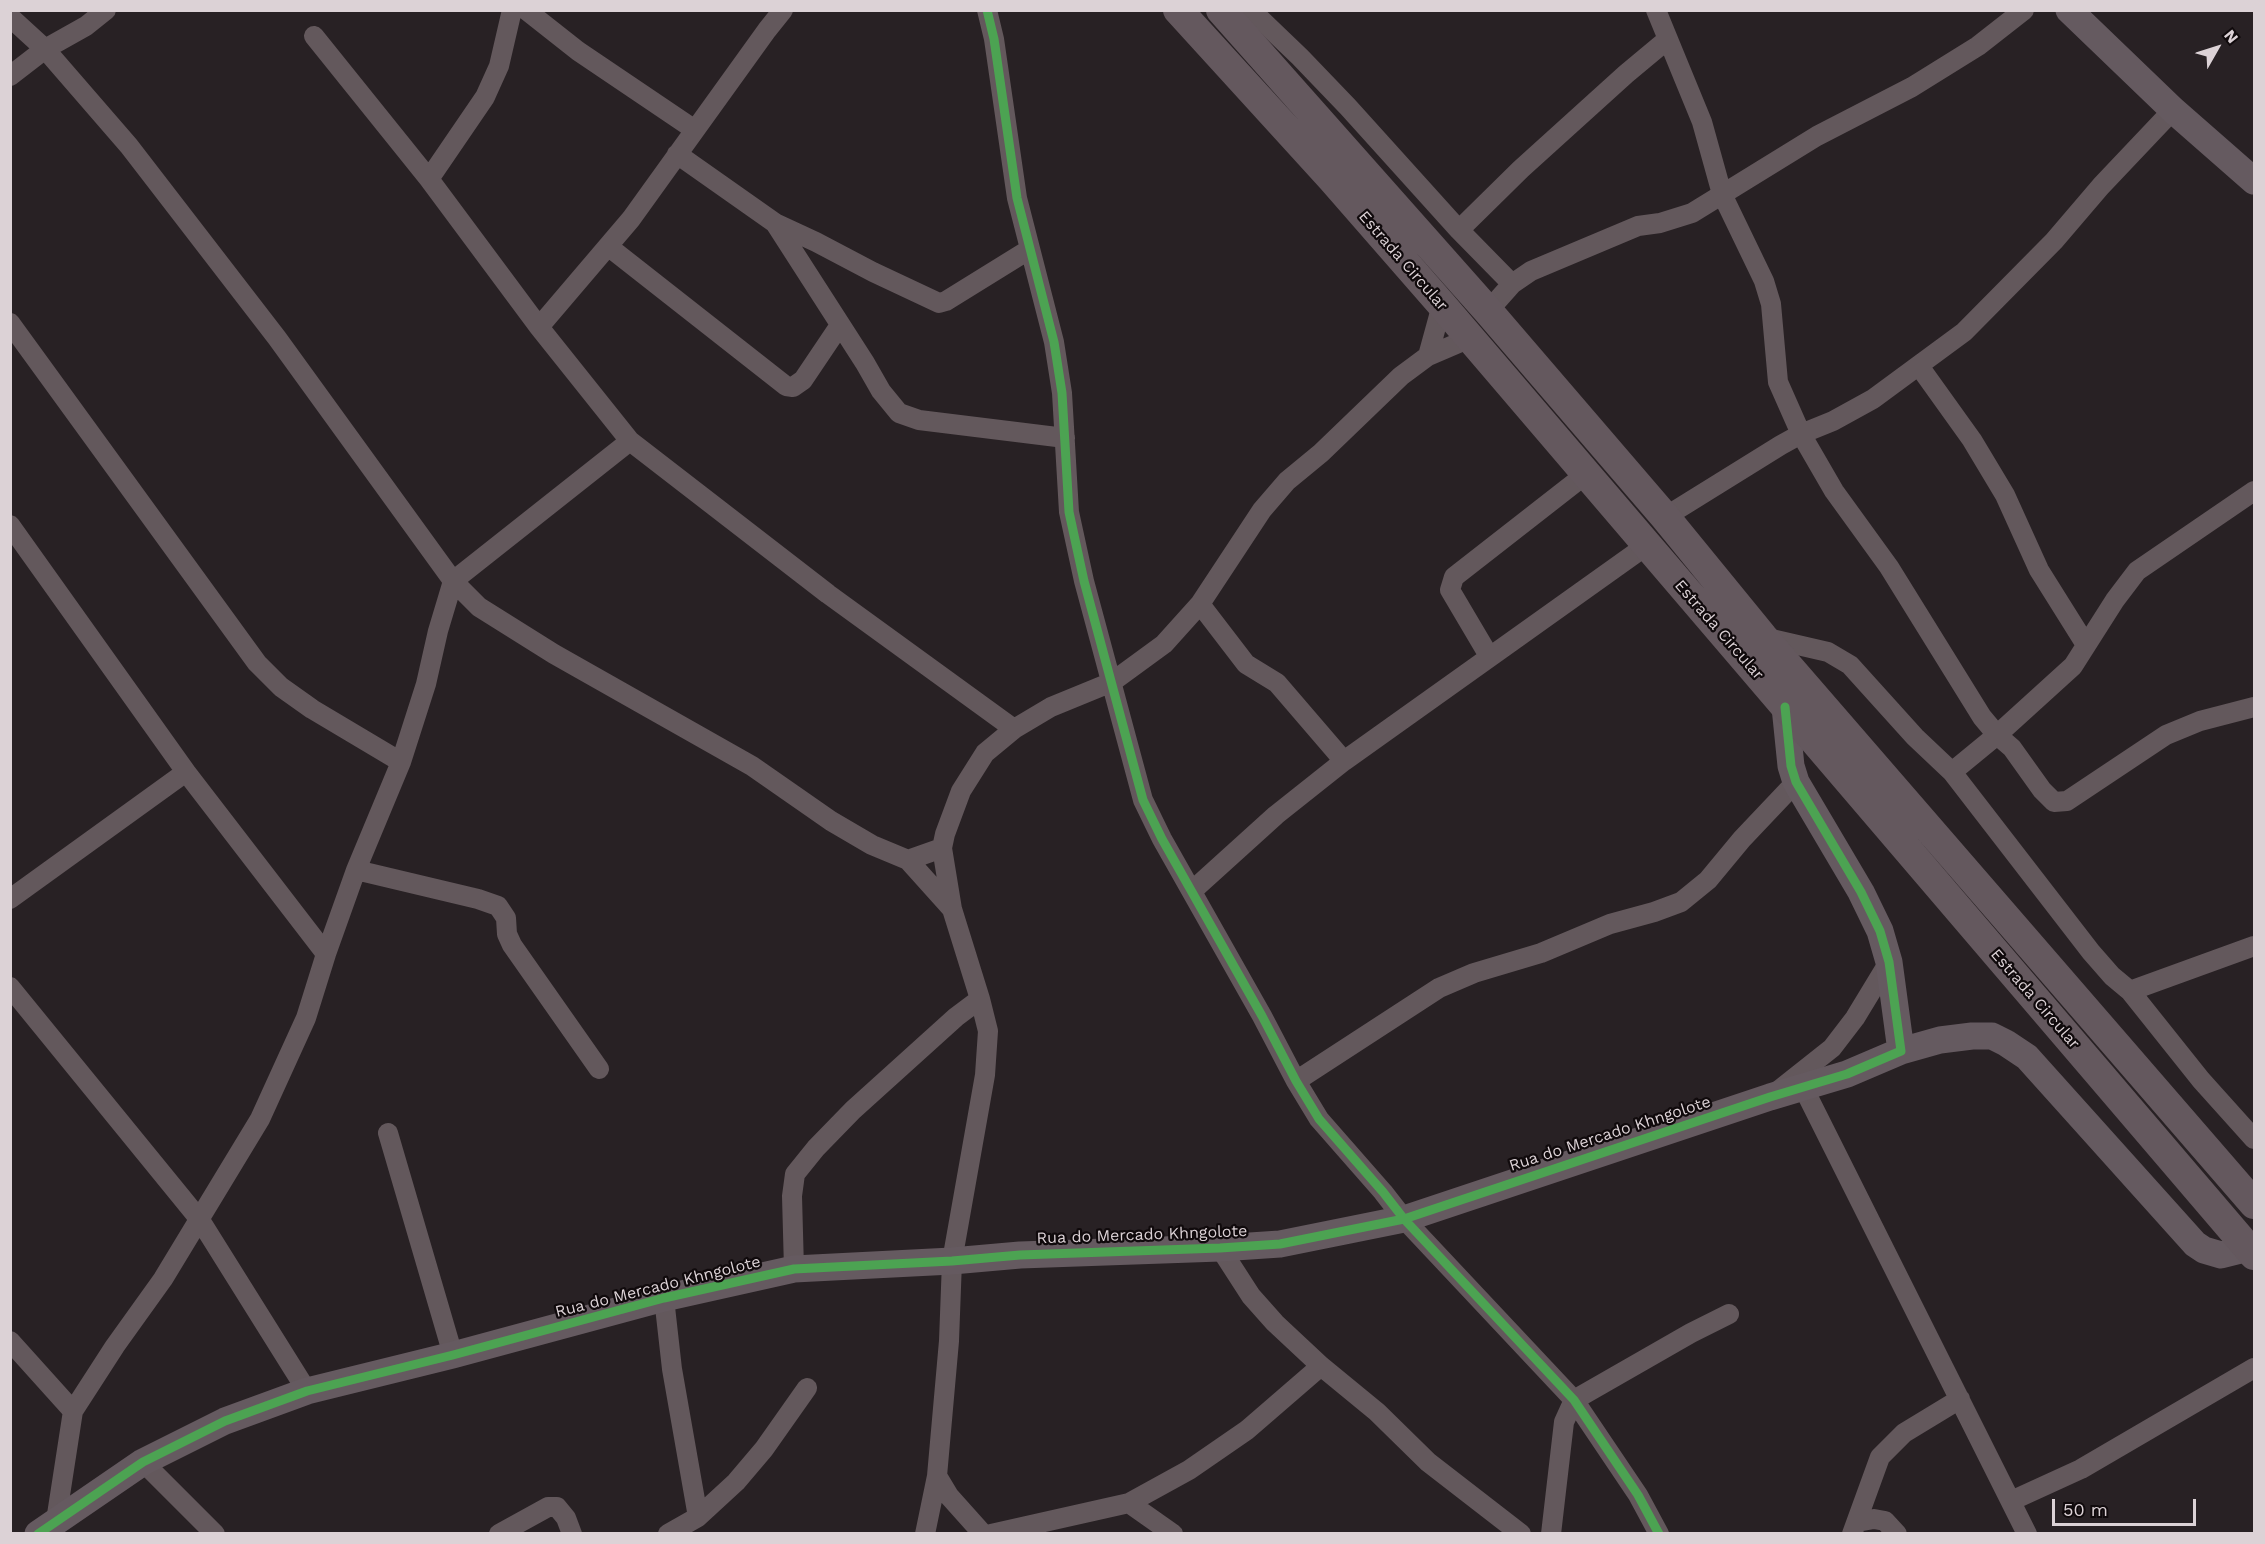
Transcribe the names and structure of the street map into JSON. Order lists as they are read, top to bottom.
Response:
{
  "streets": {
    "main road": ["Estrada Circular"],
    "street": ["Rua do Mercado Khngolote"]
  },
  "crossings": [
    ["Estrada Circular", "Rua do Mercado Khngolote"]
  ],
  "scale_bar": "50 m",
  "north": "top right"
}
